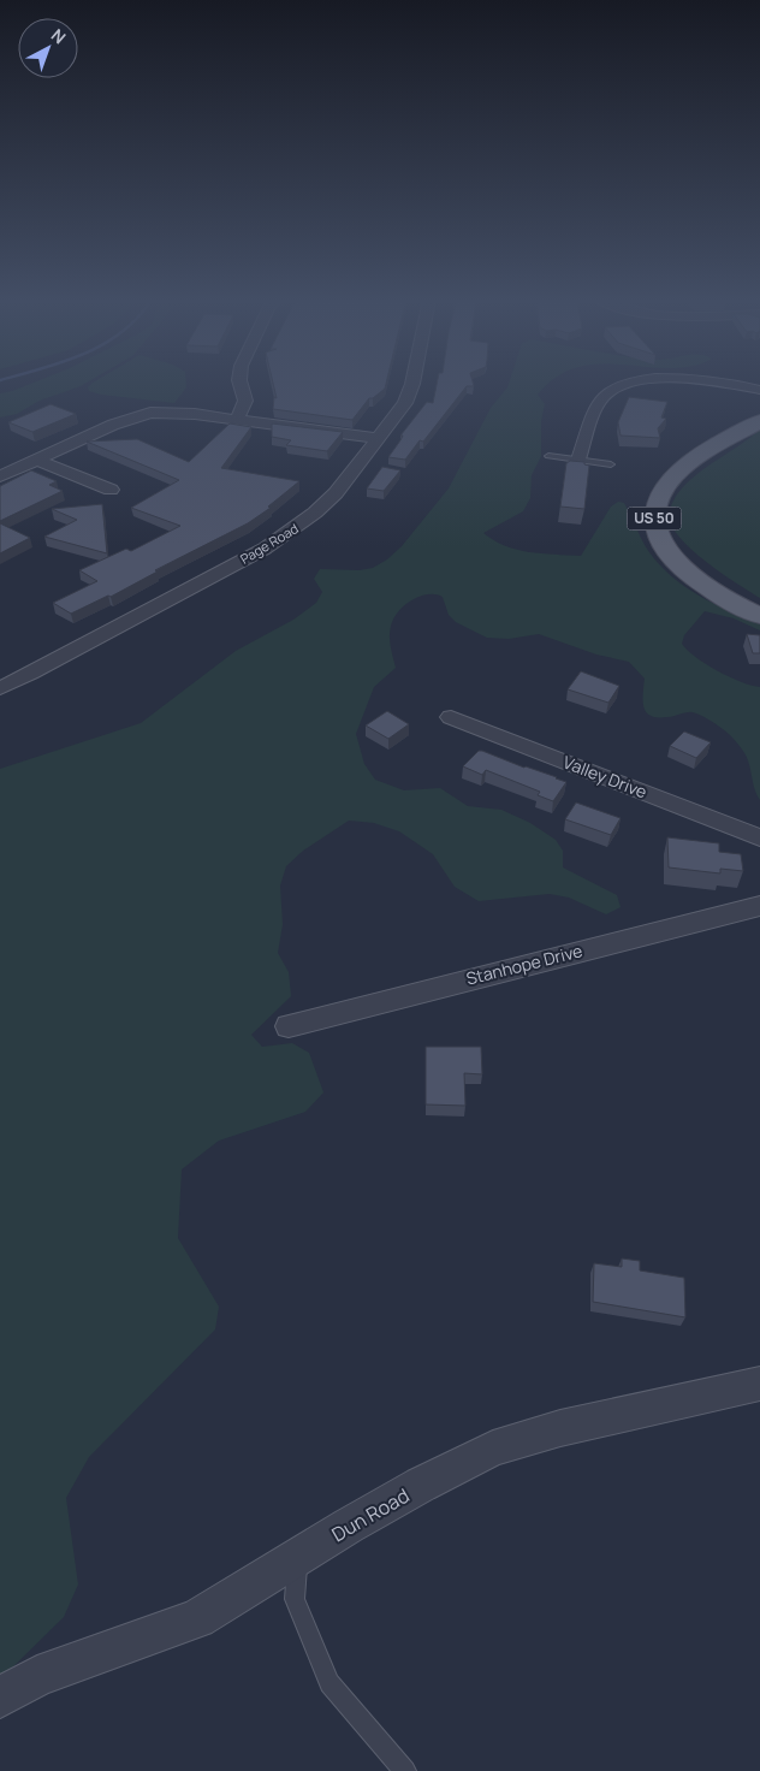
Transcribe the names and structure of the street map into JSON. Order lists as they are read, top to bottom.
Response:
{
  "streets": {
    "main road": ["US 50"],
    "street": [
      "Page Road",
      "Valley Drive",
      "Stanhope Drive",
      "Dun Road"
    ]
  },
  "north": "top right"
}
